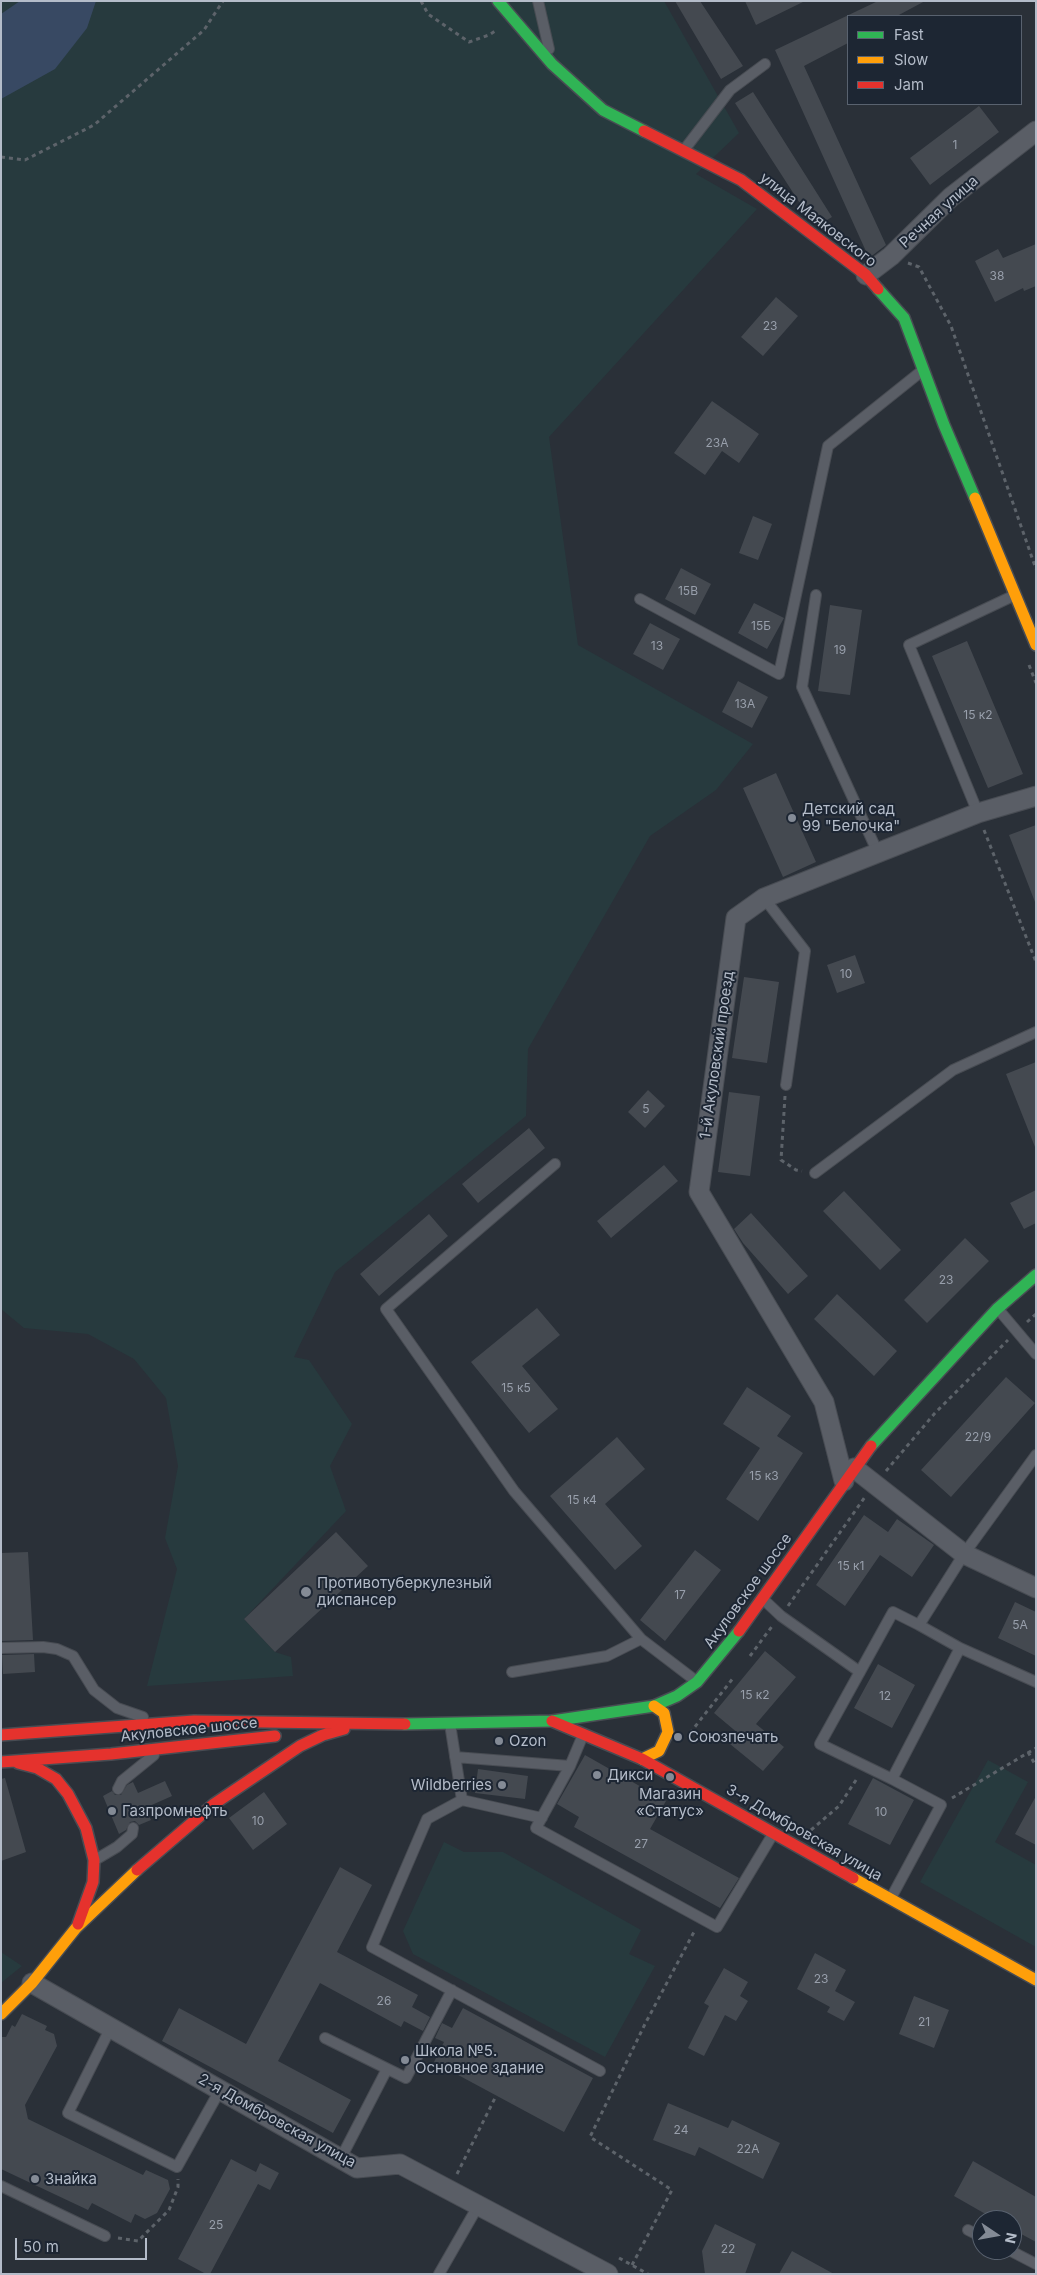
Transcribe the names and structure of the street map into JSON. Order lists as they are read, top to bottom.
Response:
{
  "streets": {
    "street": [
      "Речная улица",
      "улица Маяковского",
      "1-й Акуловский проезд",
      "Акуловское шоссе",
      "3-я Домбровская улица",
      "2-я Домбровская улица"
    ]
  },
  "crossings": [
    ["Речная улица", "улица Маяковского"],
    ["1-й Акуловский проезд", "Акуловское шоссе"],
    ["Акуловское шоссе", "3-я Домбровская улица"]
  ],
  "places": [
    "Детский сад 99 \"Белочка\"",
    "Противотуберкулезный диспансер",
    "Союзпечать",
    "Ozon",
    "Дикси",
    "Магазин «Статус»",
    "Wildberries",
    "Газпромнефть",
    "Школа №5. Основное здание",
    "Знайка"
  ],
  "house_numbers": [
    "1",
    "38",
    "23",
    "23А",
    "15В",
    "15Б",
    "13",
    "19",
    "13А",
    "15 к2",
    "10",
    "5",
    "23",
    "15 к5",
    "22/9",
    "15 к3",
    "15 к4",
    "15 к1",
    "17",
    "5А",
    "15 к2",
    "12",
    "10",
    "10",
    "27",
    "23",
    "26",
    "21",
    "24",
    "22А",
    "25",
    "22"
  ],
  "legend": ["Fast", "Slow", "Jam"],
  "scale_bar": "50 m",
  "north": "right"
}
